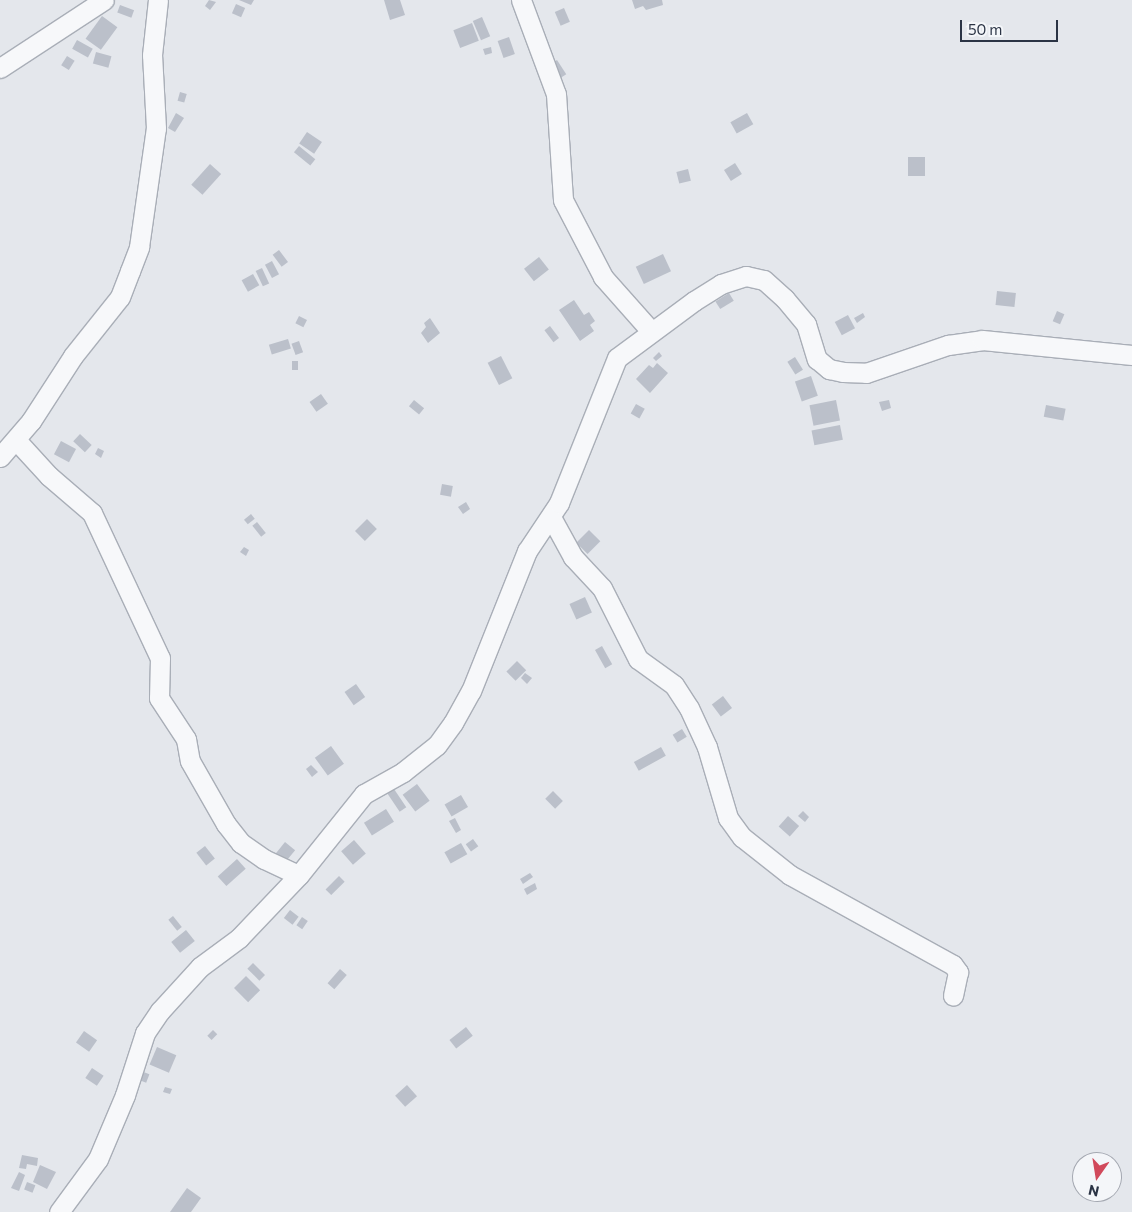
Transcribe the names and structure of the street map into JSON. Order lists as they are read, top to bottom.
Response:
{
  "scale_bar": "50 m",
  "north": "bottom"
}
